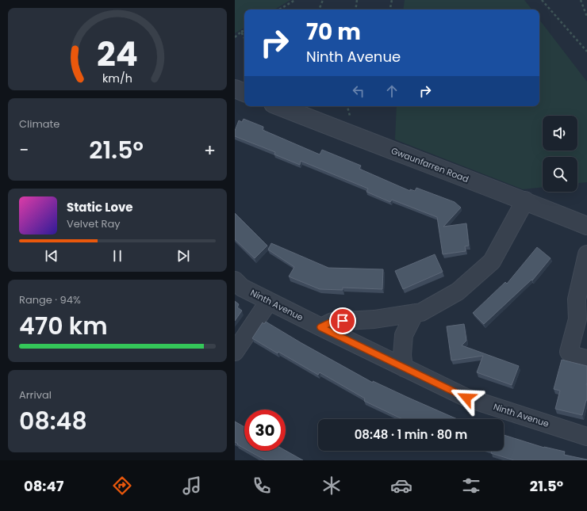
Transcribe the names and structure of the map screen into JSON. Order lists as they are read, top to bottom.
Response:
{
  "streets": {
    "street": ["Gwaunfarren Road", "Ninth Avenue"]
  },
  "page": {
    "turn": ["70 m", "Ninth Avenue"],
    "tile": [
      "Climate",
      ["Range · 94%", "470 km"],
      ["Arrival", "08:48"]
    ],
    "heat": ["−", "21.5°", "+"],
    "song": ["Static Love", "Velvet Ray"],
    "limit": "30",
    "trip": "08:48 · 1 min · 80 m",
    "tabs": ["08:47", "21.5°"],
    "gauge": ["24", "km/h"]
  }
}
